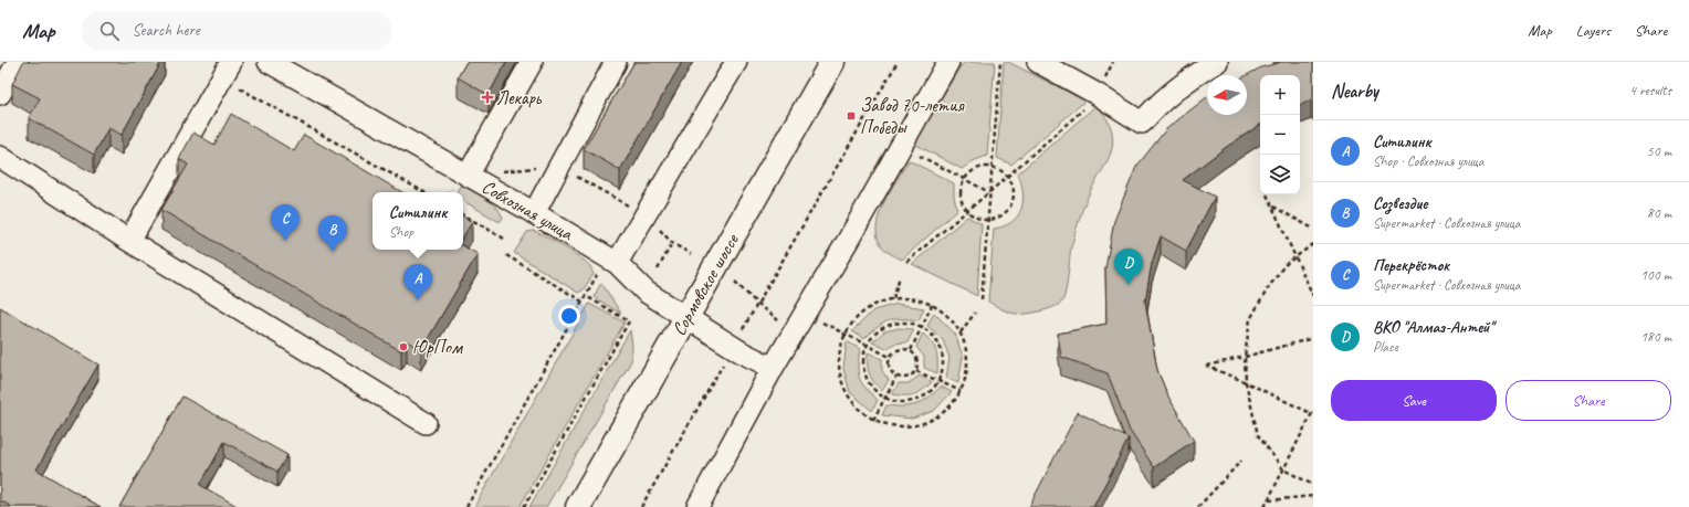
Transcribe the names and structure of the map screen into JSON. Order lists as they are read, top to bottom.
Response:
{
  "streets": {
    "main road": ["Сормовское шоссе"],
    "street": ["Совхозная улица"]
  },
  "crossings": [
    ["Совхозная улица", "Сормовское шоссе"]
  ],
  "places": {
    "health": ["Лекарь"],
    "transit": ["Завод 70-летия Победы"],
    "other": ["ЮрПом"]
  },
  "north": "left",
  "page": {
    "header": "Map",
    "search": "Search here",
    "nav": ["Map", "Layers", "Share"],
    "heading": ["Nearby", "4 results"],
    "map_buttons": ["+", "−"],
    "list": [
      {
        "mark": "A",
        "name": "Ситилинк",
        "note": "Shop · Совхозная улица",
        "value": "50 m"
      },
      {
        "mark": "B",
        "name": "Созвездие",
        "note": "Supermarket · Совхозная улица",
        "value": "80 m"
      },
      {
        "mark": "C",
        "name": "Перекрёсток",
        "note": "Supermarket · Совхозная улица",
        "value": "100 m"
      },
      {
        "mark": "D",
        "name": "ВКО \"Алмаз-Антей\"",
        "note": "Place",
        "value": "180 m"
      }
    ],
    "popup": ["Ситилинк", "Shop"],
    "pins": [
      "C",
      "B",
      "D",
      "A"
    ],
    "buttons": ["Save", "Share"]
  }
}
